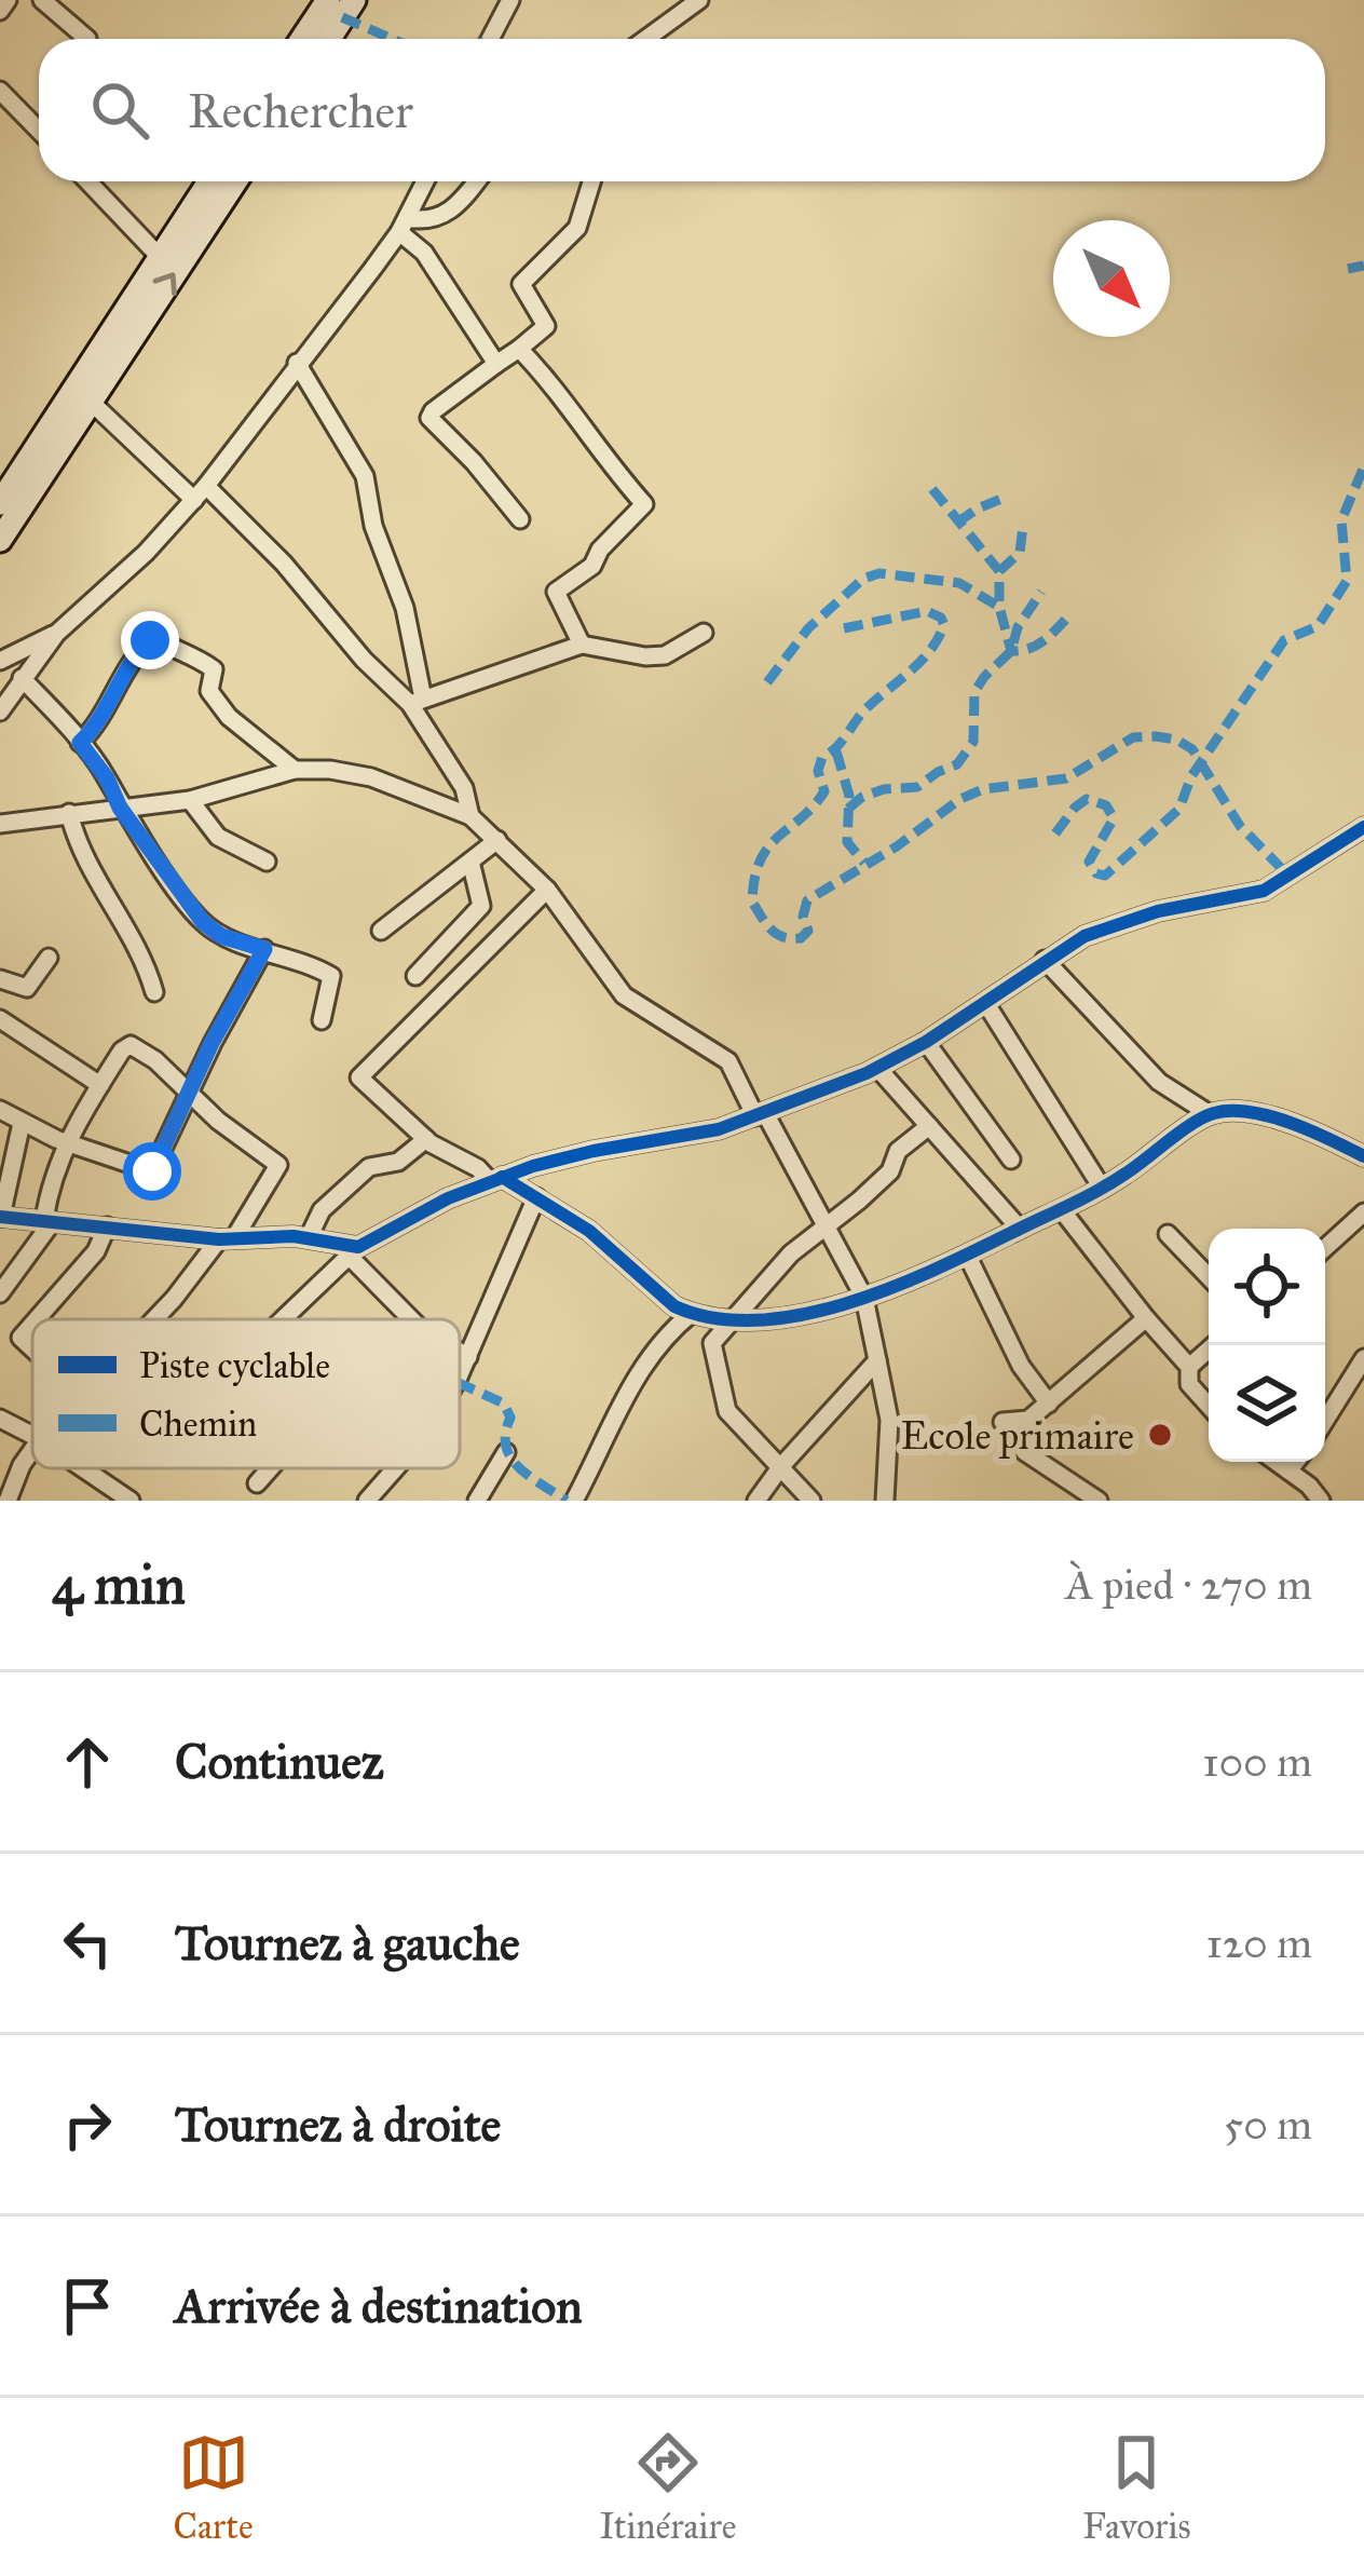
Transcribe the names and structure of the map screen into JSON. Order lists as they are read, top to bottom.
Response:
{
  "places": ["Ecole primaire"],
  "legend": ["Piste cyclable", "Chemin"],
  "north": "bottom right",
  "page": {
    "search": "Rechercher",
    "heading": ["4 min", "À pied · 270 m"],
    "list": [
      ["Continuez", "100 m"],
      ["Tournez à gauche", "120 m"],
      ["Tournez à droite", "50 m"],
      "Arrivée à destination"
    ],
    "nav": ["Carte", "Itinéraire", "Favoris"]
  }
}
